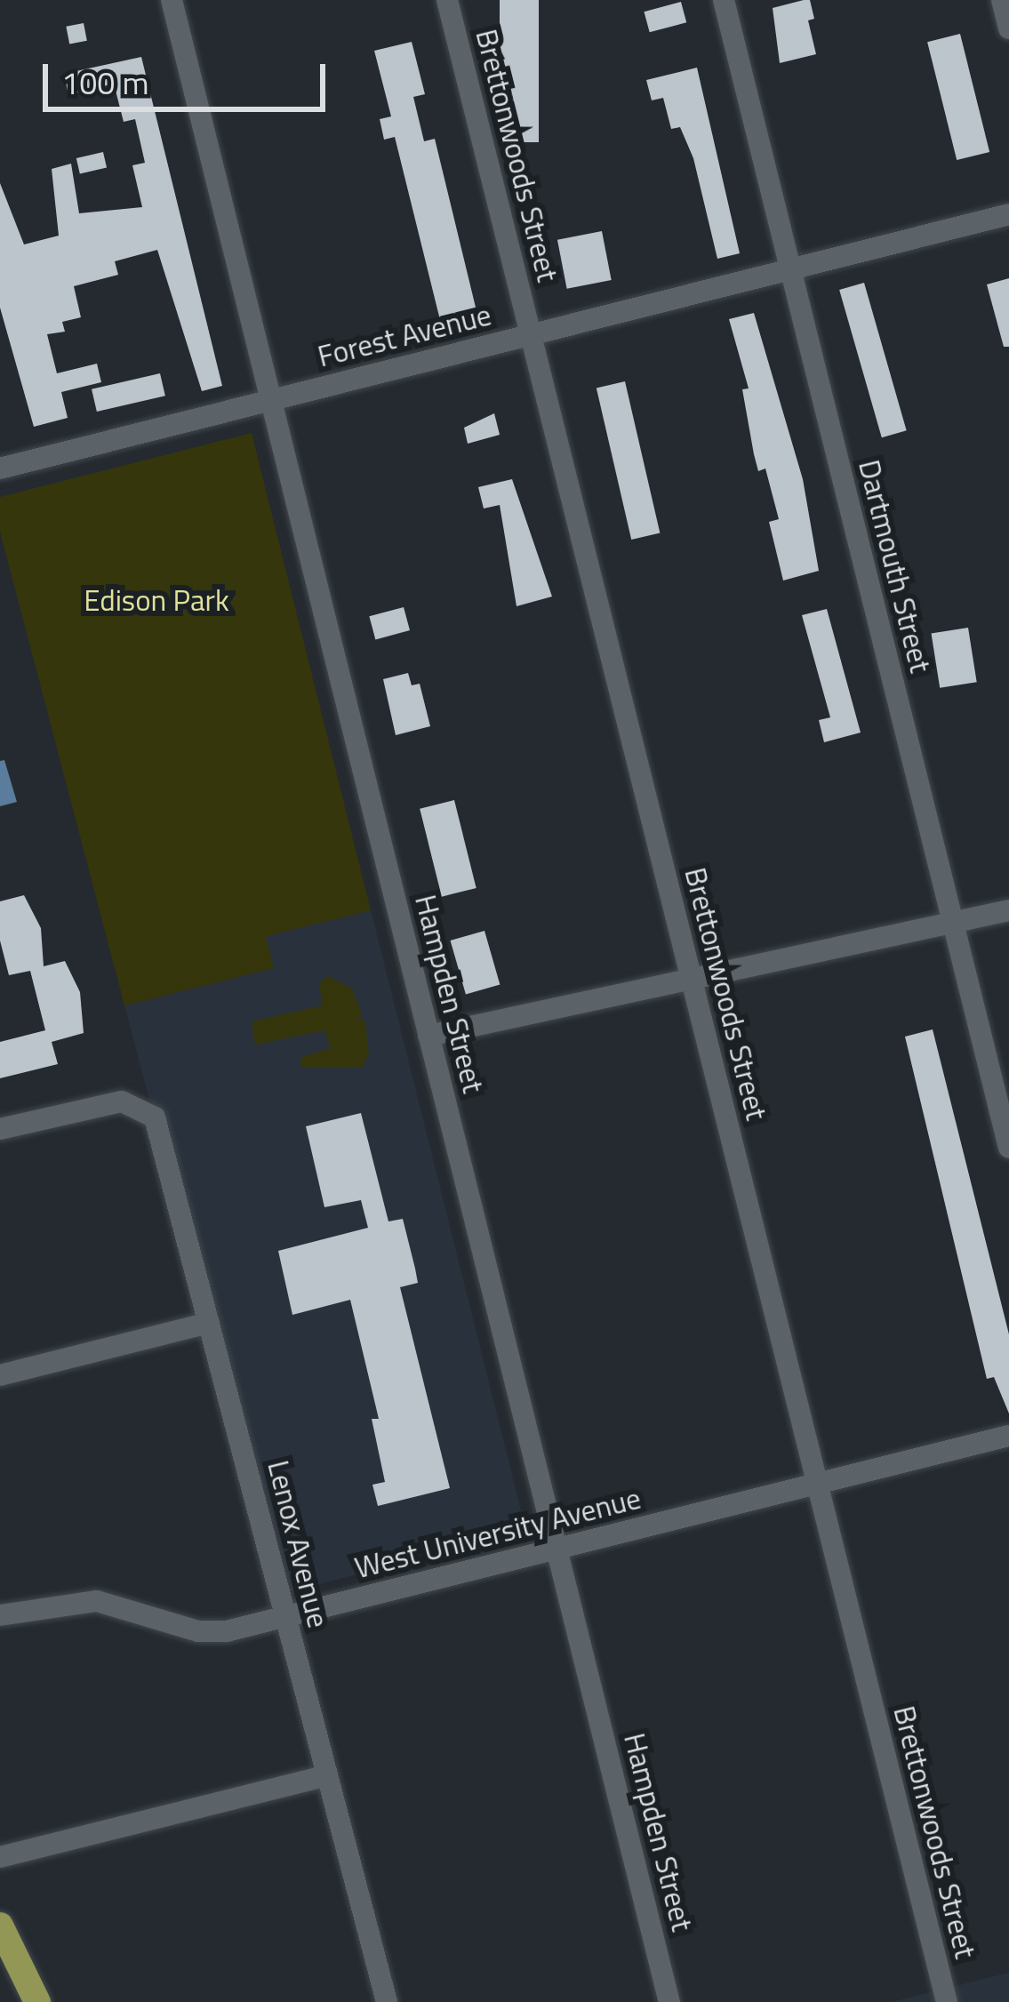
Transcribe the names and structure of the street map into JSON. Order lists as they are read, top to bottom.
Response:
{
  "streets": {
    "street": [
      "Brettonwoods Street",
      "Forest Avenue",
      "Dartmouth Street",
      "Hampden Street",
      "West University Avenue",
      "Lenox Avenue"
    ]
  },
  "crossings": [
    ["Brettonwoods Street", "Forest Avenue"],
    ["Brettonwoods Street", "West University Avenue"],
    ["Forest Avenue", "Dartmouth Street"],
    ["Forest Avenue", "Hampden Street"],
    ["Hampden Street", "West University Avenue"],
    ["West University Avenue", "Lenox Avenue"]
  ],
  "parks": ["Edison Park"],
  "scale_bar": "100 m"
}
